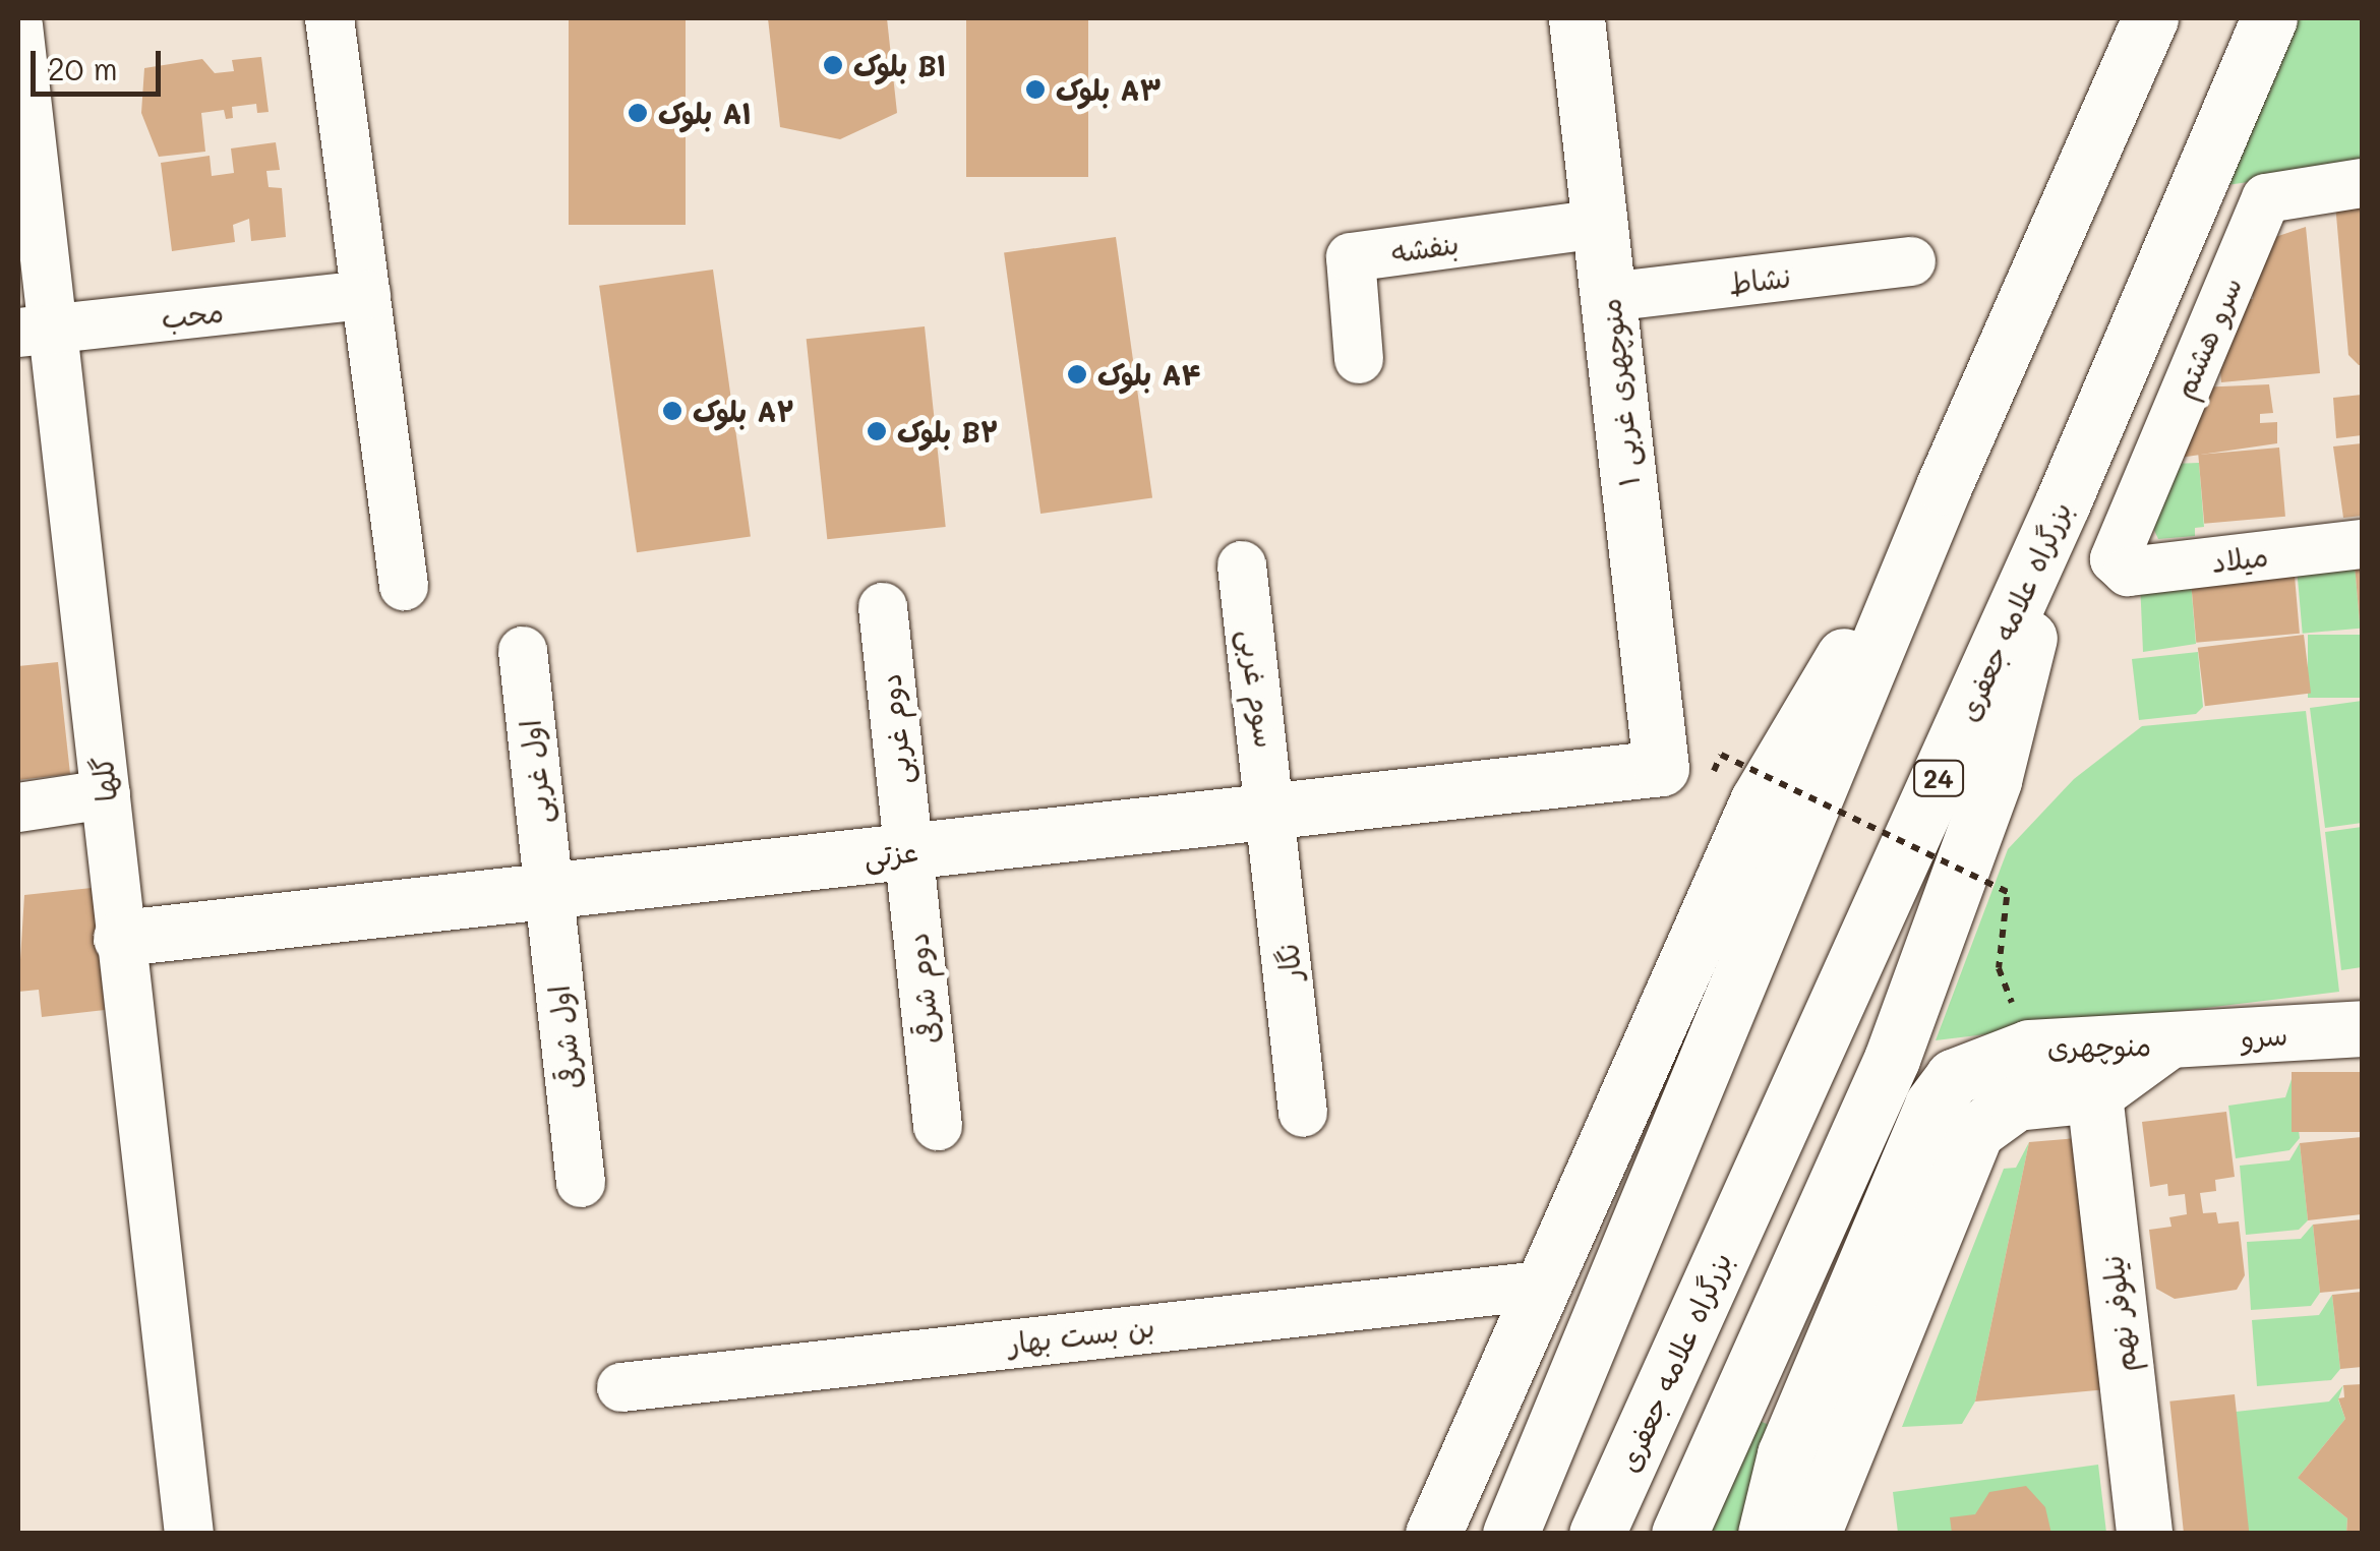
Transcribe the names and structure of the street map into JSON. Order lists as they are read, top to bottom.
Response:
{
  "streets": {
    "main road": [
      "منوچهری غربی ۱",
      "بزرگراه علامه جعفری",
      "24",
      "عزتی",
      "سرو",
      "منوچهری",
      "نیلوفر نهم"
    ],
    "street": [
      "بنفشه",
      "نشاط",
      "محب",
      "سرو هشتم",
      "میلاد",
      "سوم غربی",
      "دوم غربی",
      "اول غربی",
      "گلها",
      "نگار",
      "دوم شرقی",
      "اول شرقی",
      "بن بست بهار"
    ]
  },
  "crossings": [
    ["بنفشه", "منوچهری غربی ۱"],
    ["نشاط", "منوچهری غربی ۱"],
    ["محب", "گلها"],
    ["سرو هشتم", "میلاد"],
    ["منوچهری غربی ۱", "عزتی"],
    ["سوم غربی", "عزتی"],
    ["سوم غربی", "نگار"],
    ["دوم غربی", "عزتی"],
    ["دوم غربی", "دوم شرقی"],
    ["اول غربی", "عزتی"],
    ["اول غربی", "اول شرقی"],
    ["گلها", "عزتی"],
    ["عزتی", "نگار"],
    ["عزتی", "دوم شرقی"],
    ["عزتی", "اول شرقی"],
    ["سرو", "منوچهری"],
    ["منوچهری", "نیلوفر نهم"]
  ],
  "places": [
    "بلوک B۱",
    "بلوک A۳",
    "بلوک A۱",
    "بلوک A۴",
    "بلوک A۲",
    "بلوک B۲"
  ],
  "scale_bar": "20 m"
}
